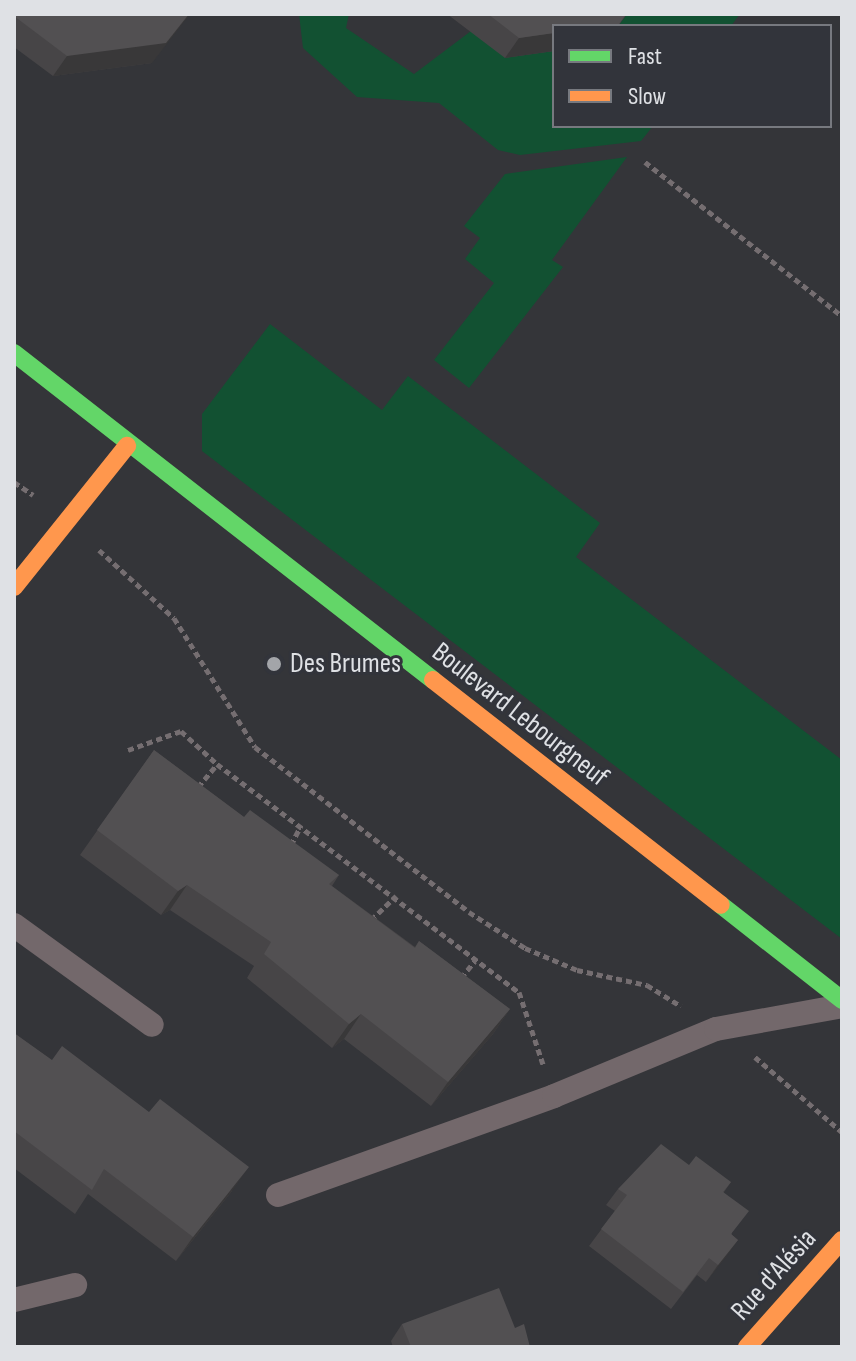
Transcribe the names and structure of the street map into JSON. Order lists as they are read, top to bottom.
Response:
{
  "streets": {
    "main road": ["Boulevard Lebourgneuf", "Rue d'Alésia"]
  },
  "places": ["Des Brumes"],
  "legend": ["Fast", "Slow"]
}
